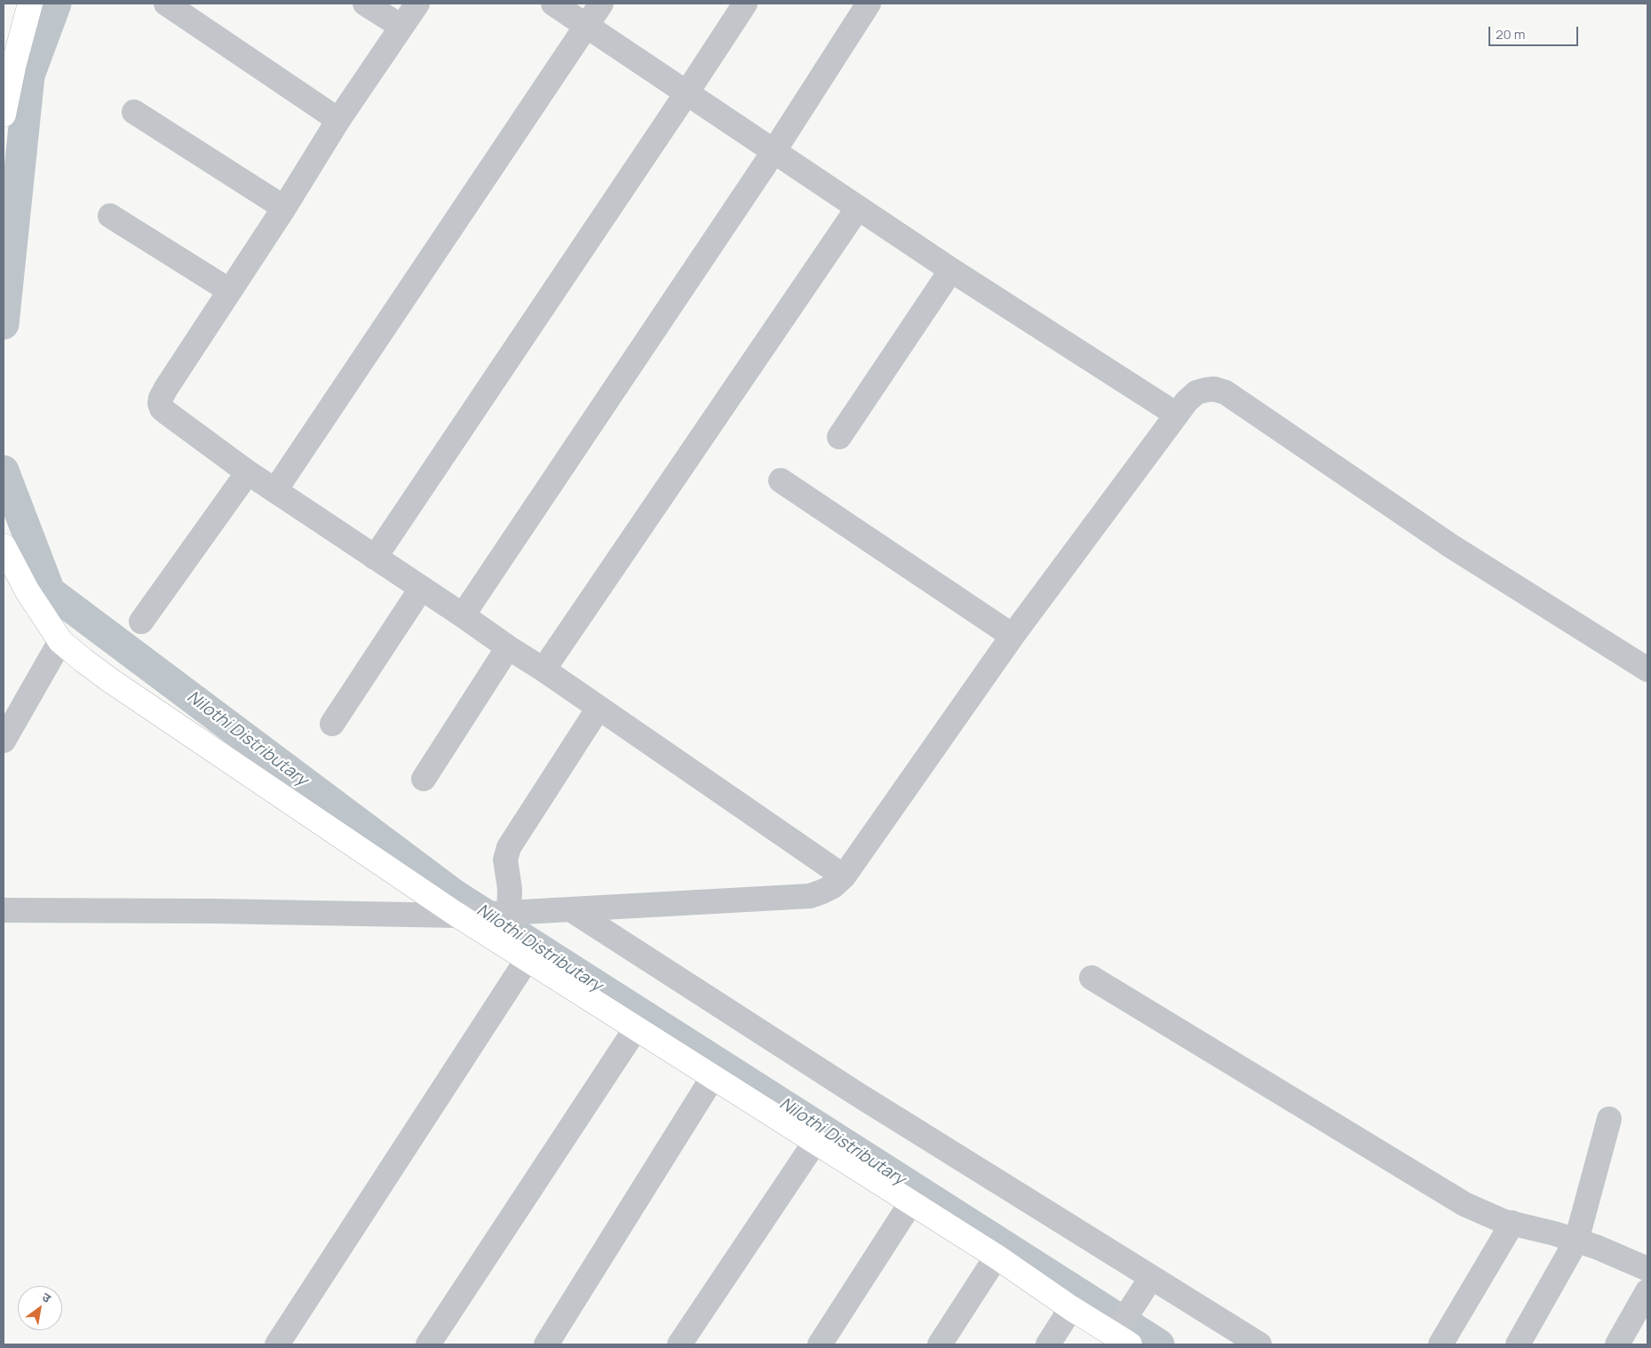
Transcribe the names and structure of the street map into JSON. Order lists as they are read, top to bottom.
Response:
{
  "water": ["Nilothi Distributary"],
  "scale_bar": "20 m",
  "north": "top right"
}
